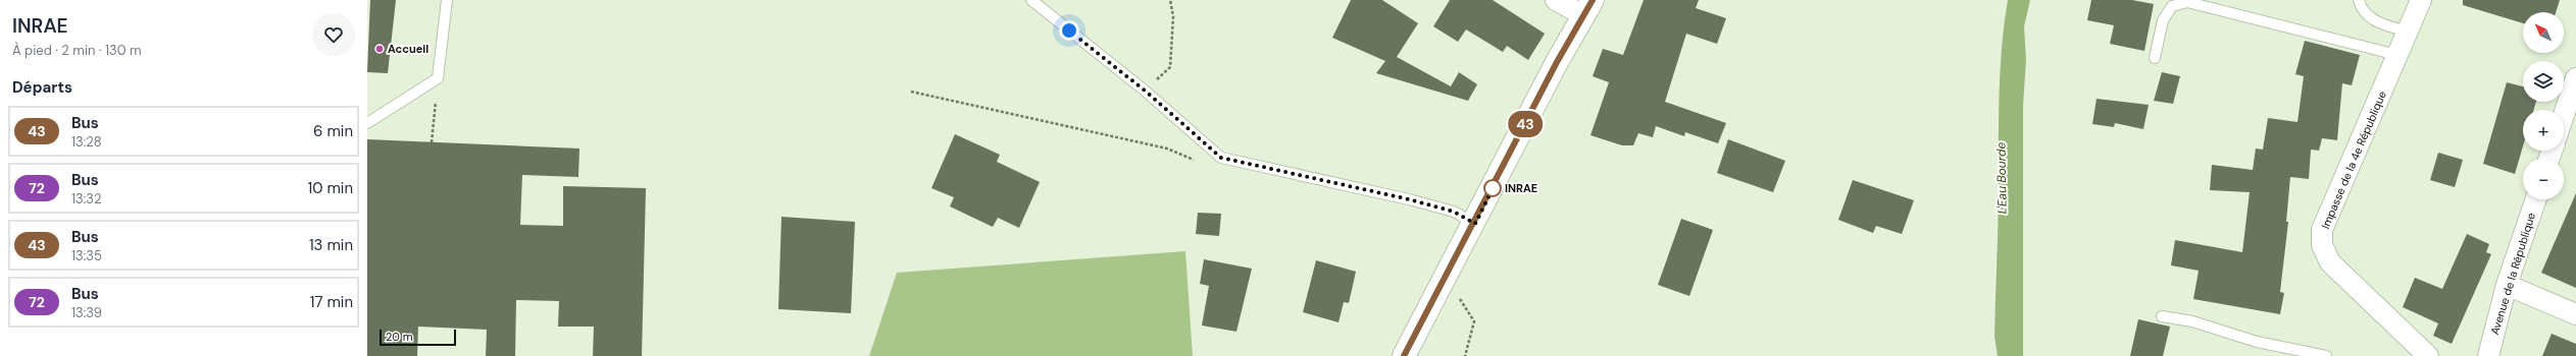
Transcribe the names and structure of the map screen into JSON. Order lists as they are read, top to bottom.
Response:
{
  "streets": {
    "street": ["Impasse de la 4e République", "Avenue de la République"]
  },
  "water": ["L'Eau Bourde"],
  "places": ["Accueil", "INRAE"],
  "lines": ["bus line 43"],
  "scale_bar": "20 m",
  "north": "top left",
  "page": {
    "heading": [
      ["INRAE", "À pied · 2 min · 130 m"],
      "Départs"
    ],
    "on_map": "43",
    "map_buttons": ["+", "−"],
    "list": [
      {
        "mark": "43",
        "name": "Bus",
        "note": "13:28",
        "value": "6 min"
      },
      {
        "mark": "72",
        "name": "Bus",
        "note": "13:32",
        "value": "10 min"
      },
      {
        "mark": "43",
        "name": "Bus",
        "note": "13:35",
        "value": "13 min"
      },
      {
        "mark": "72",
        "name": "Bus",
        "note": "13:39",
        "value": "17 min"
      }
    ],
    "scale": "20 m"
  }
}
